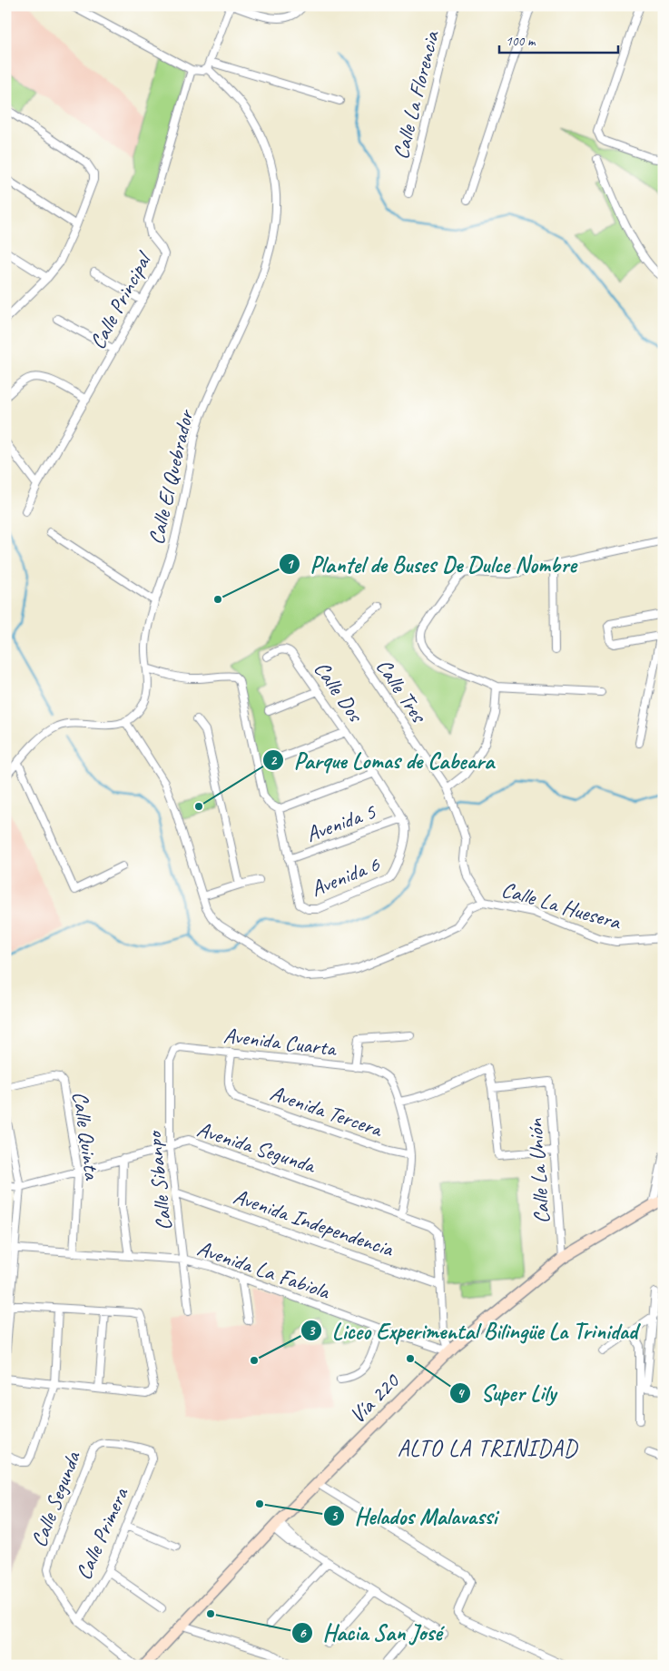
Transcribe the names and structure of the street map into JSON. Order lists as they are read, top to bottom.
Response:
{
  "streets": {
    "main road": ["Vía 220"],
    "street": [
      "Calle La Florencia",
      "Calle Principal",
      "Calle El Quebrador",
      "Calle Tres",
      "Calle Dos",
      "Avenida 5",
      "Avenida 6",
      "Calle La Huesera",
      "Avenida Cuarta",
      "Avenida Tercera",
      "Calle Quinta",
      "Avenida Segunda",
      "Calle La Unión",
      "Calle Sibanpo",
      "Avenida Independencia",
      "Avenida La Fabiola",
      "Calle Segunda",
      "Calle Primera"
    ]
  },
  "crossings": [
    ["Calle El Quebrador", "Calle La Huesera"],
    ["Calle Tres", "Calle La Huesera"],
    ["Calle Dos", "Avenida 5"],
    ["Calle Dos", "Avenida 6"],
    ["Avenida 5", "Avenida 6"],
    ["Avenida Cuarta", "Avenida Tercera"],
    ["Avenida Cuarta", "Calle Sibanpo"],
    ["Calle Quinta", "Avenida Segunda"],
    ["Calle Quinta", "Avenida La Fabiola"],
    ["Avenida Segunda", "Calle Sibanpo"],
    ["Avenida Segunda", "Avenida Independencia"],
    ["Calle La Unión", "Vía 220"],
    ["Calle Sibanpo", "Avenida Independencia"],
    ["Calle Sibanpo", "Avenida La Fabiola"],
    ["Avenida La Fabiola", "Vía 220"],
    ["Calle Segunda", "Calle Primera"]
  ],
  "districts": ["ALTO LA TRINIDAD"],
  "places": [
    "Plantel de Buses De Dulce Nombre",
    "Parque Lomas de Cabeara",
    "Super Lily",
    "Liceo Experimental Bilingüe La Trinidad",
    "Helados Malavassi",
    "Hacia San José"
  ],
  "scale_bar": "100 m"
}
